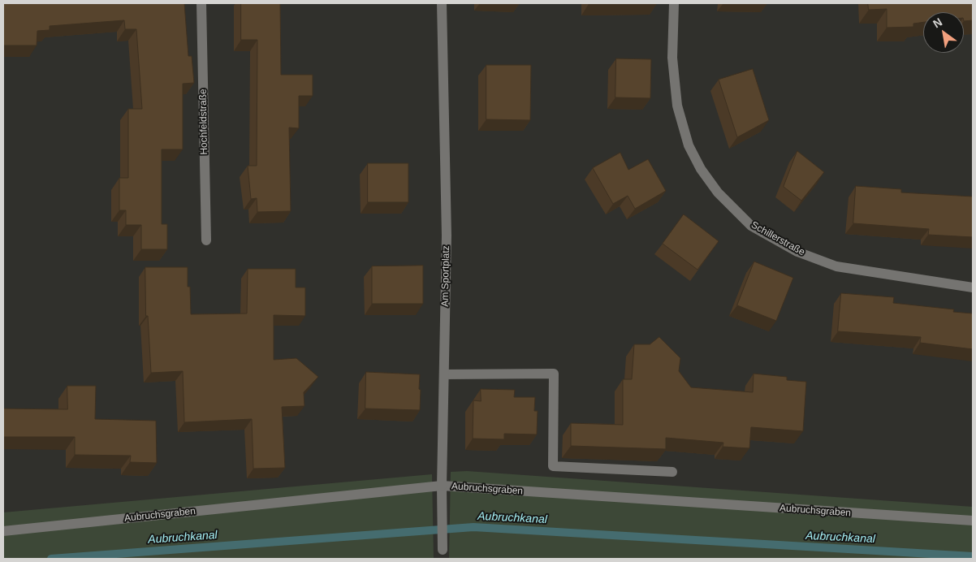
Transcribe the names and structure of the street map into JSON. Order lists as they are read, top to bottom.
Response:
{
  "streets": {
    "street": [
      "Hochfeldstraße",
      "Schillerstraße",
      "Am Sportplatz",
      "Aubruchsgraben"
    ]
  },
  "crossings": [
    ["Am Sportplatz", "Aubruchsgraben"]
  ],
  "water": ["Aubruchkanal"],
  "north": "top left"
}
